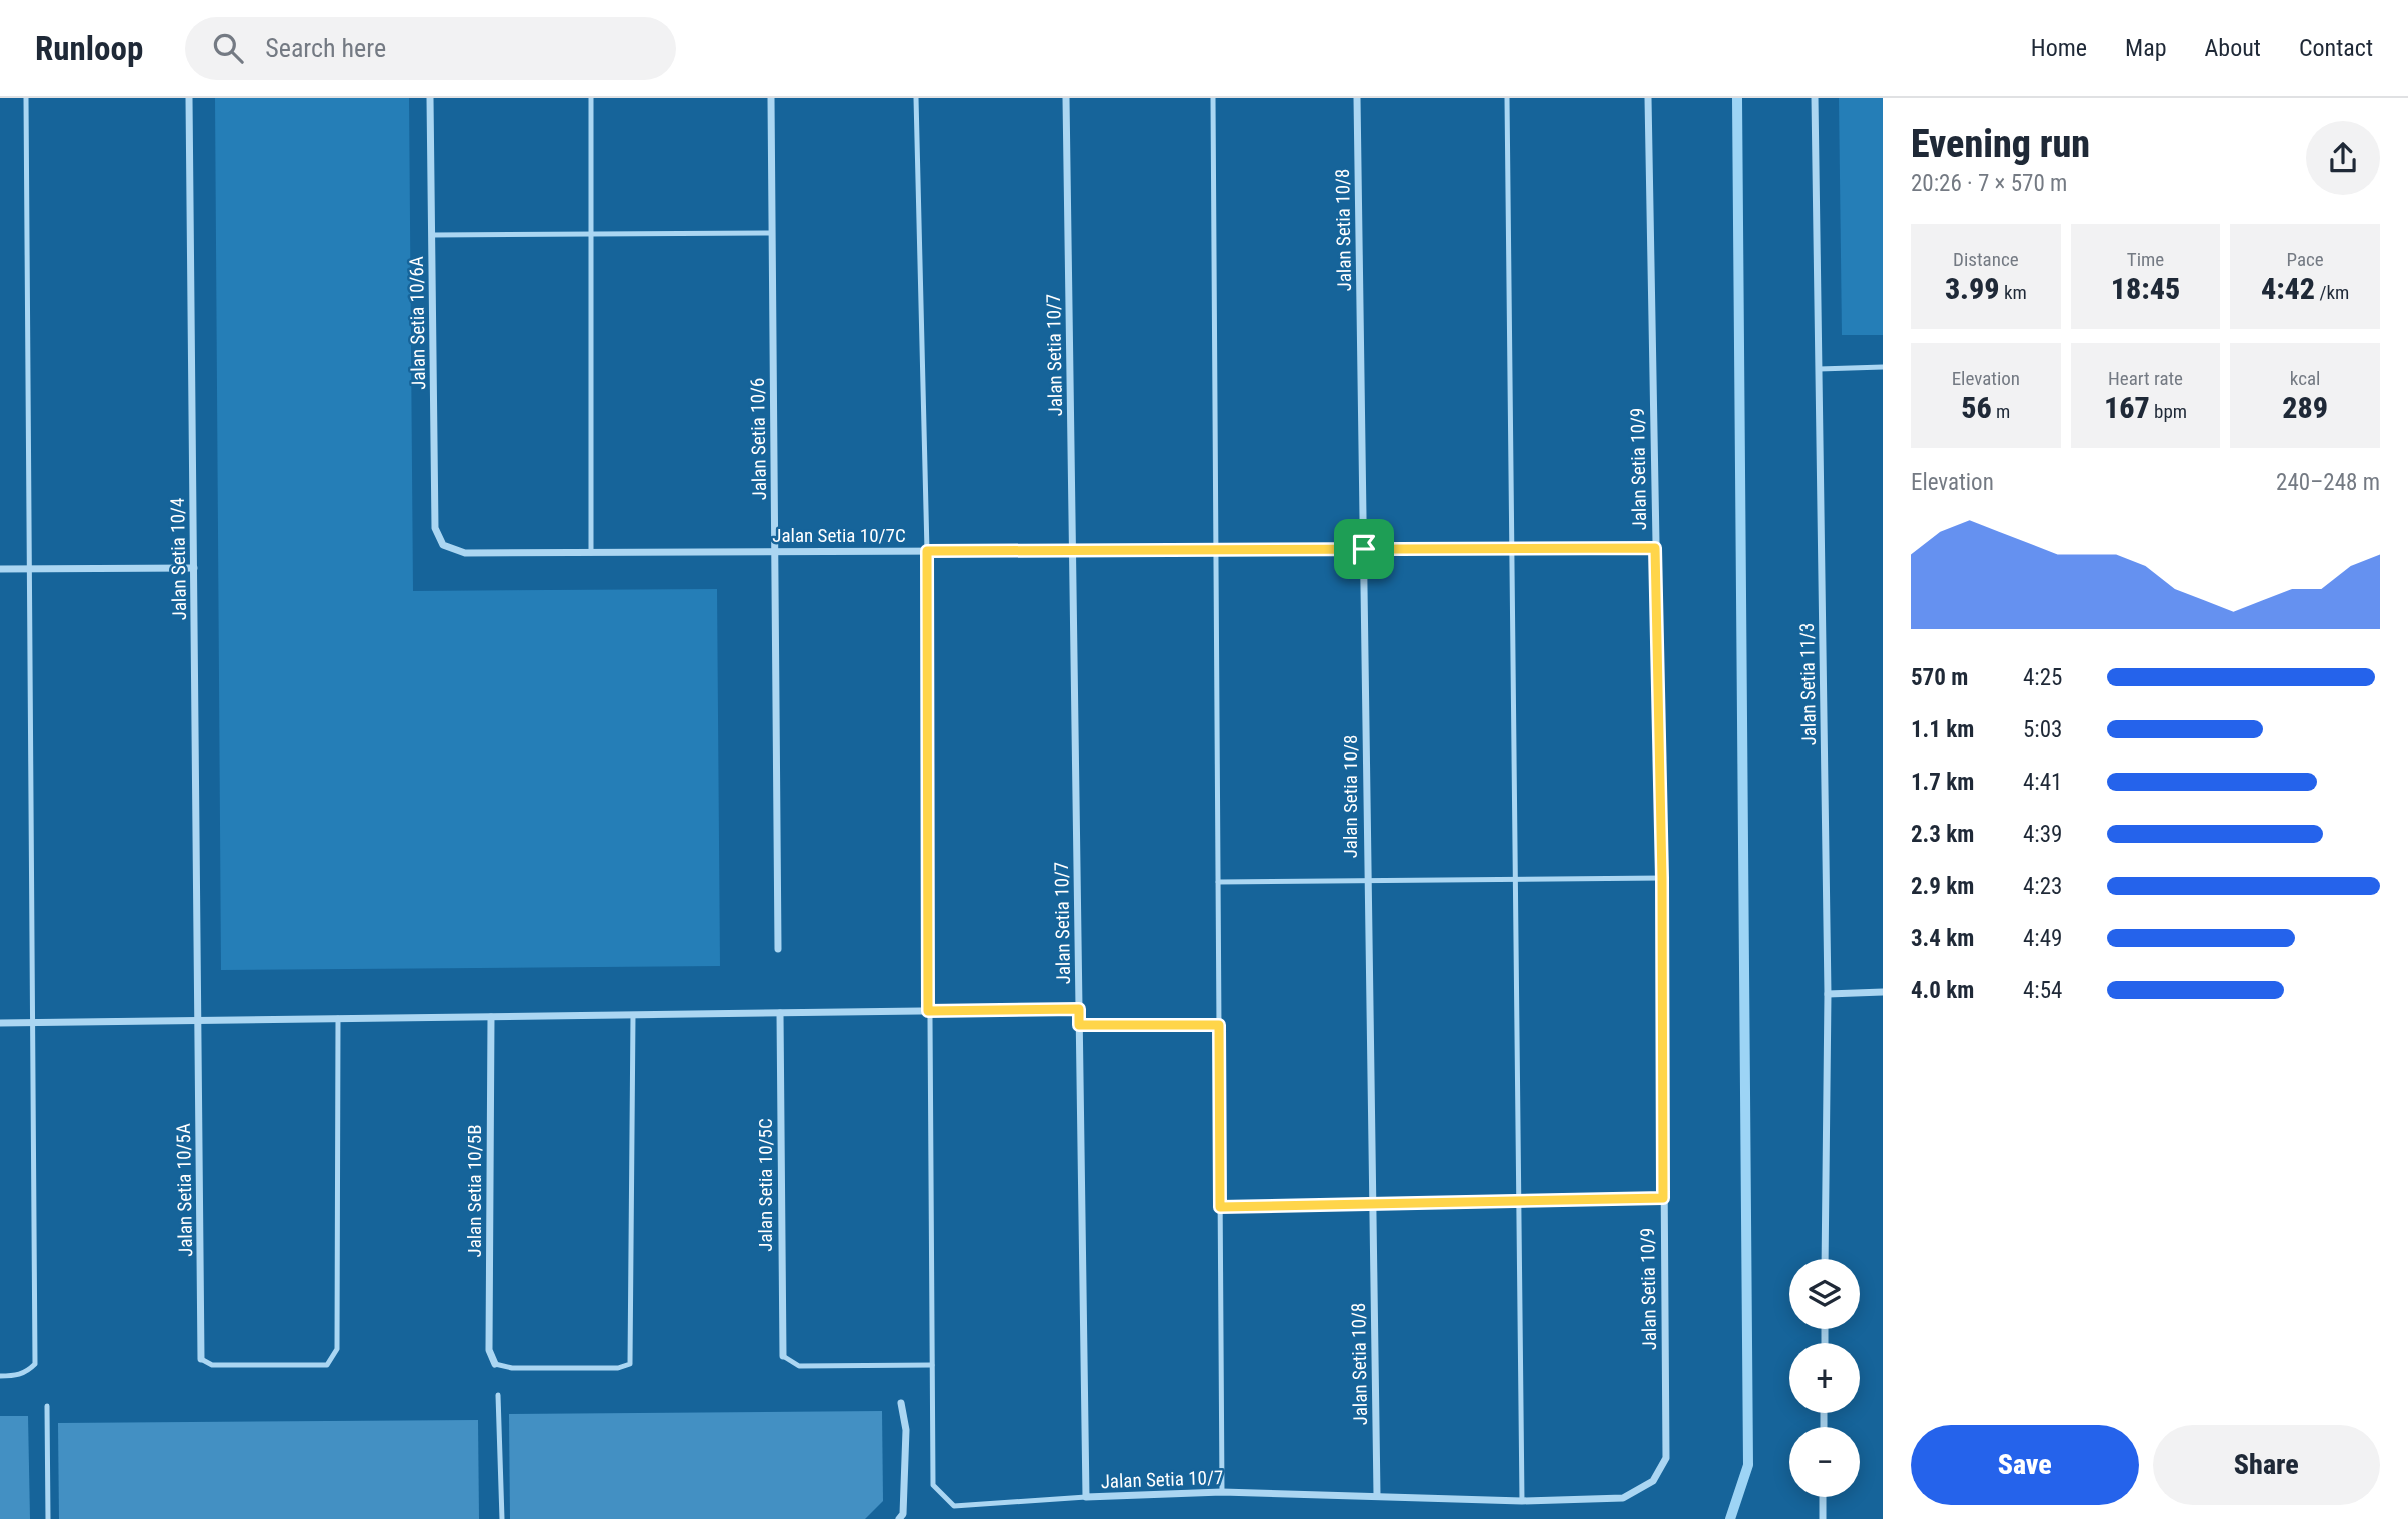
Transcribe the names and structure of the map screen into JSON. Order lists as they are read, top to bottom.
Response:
{
  "streets": {
    "street": [
      "Jalan Setia 10/8",
      "Jalan Setia 10/6A",
      "Jalan Setia 10/7",
      "Jalan Setia 10/6",
      "Jalan Setia 10/9",
      "Jalan Setia 10/7C",
      "Jalan Setia 10/4",
      "Jalan Setia 11/3",
      "Jalan Setia 10/5C",
      "Jalan Setia 10/5A",
      "Jalan Setia 10/5B"
    ]
  },
  "crossings": [
    ["Jalan Setia 10/8", "Jalan Setia 10/7"],
    ["Jalan Setia 10/8", "Jalan Setia 10/9"],
    ["Jalan Setia 10/8", "Jalan Setia 10/7C"],
    ["Jalan Setia 10/6A", "Jalan Setia 10/7C"],
    ["Jalan Setia 10/7", "Jalan Setia 10/9"],
    ["Jalan Setia 10/7", "Jalan Setia 10/7C"],
    ["Jalan Setia 10/6", "Jalan Setia 10/7C"],
    ["Jalan Setia 10/9", "Jalan Setia 10/7C"],
    ["Jalan Setia 10/4", "Jalan Setia 10/5A"]
  ],
  "page": {
    "header": "Runloop",
    "search": "Search here",
    "nav": [
      "Home",
      "Map",
      "About",
      "Contact"
    ],
    "heading": ["Evening run", "20:26 · 7 × 570 m"],
    "stats": [
      ["Distance", "3.99 km"],
      ["Time", "18:45"],
      ["Pace", "4:42 /km"],
      ["Elevation", "56 m"],
      ["Heart rate", "167 bpm"],
      ["kcal", "289"]
    ],
    "chart": ["Elevation", "240–248 m"],
    "list": [
      {
        "name": "570 m",
        "note": "4:25"
      },
      {
        "name": "1.1 km",
        "note": "5:03"
      },
      {
        "name": "1.7 km",
        "note": "4:41"
      },
      {
        "name": "2.3 km",
        "note": "4:39"
      },
      {
        "name": "2.9 km",
        "note": "4:23"
      },
      {
        "name": "3.4 km",
        "note": "4:49"
      },
      {
        "name": "4.0 km",
        "note": "4:54"
      }
    ],
    "map_buttons": ["+", "−"],
    "buttons": ["Save", "Share"]
  }
}
